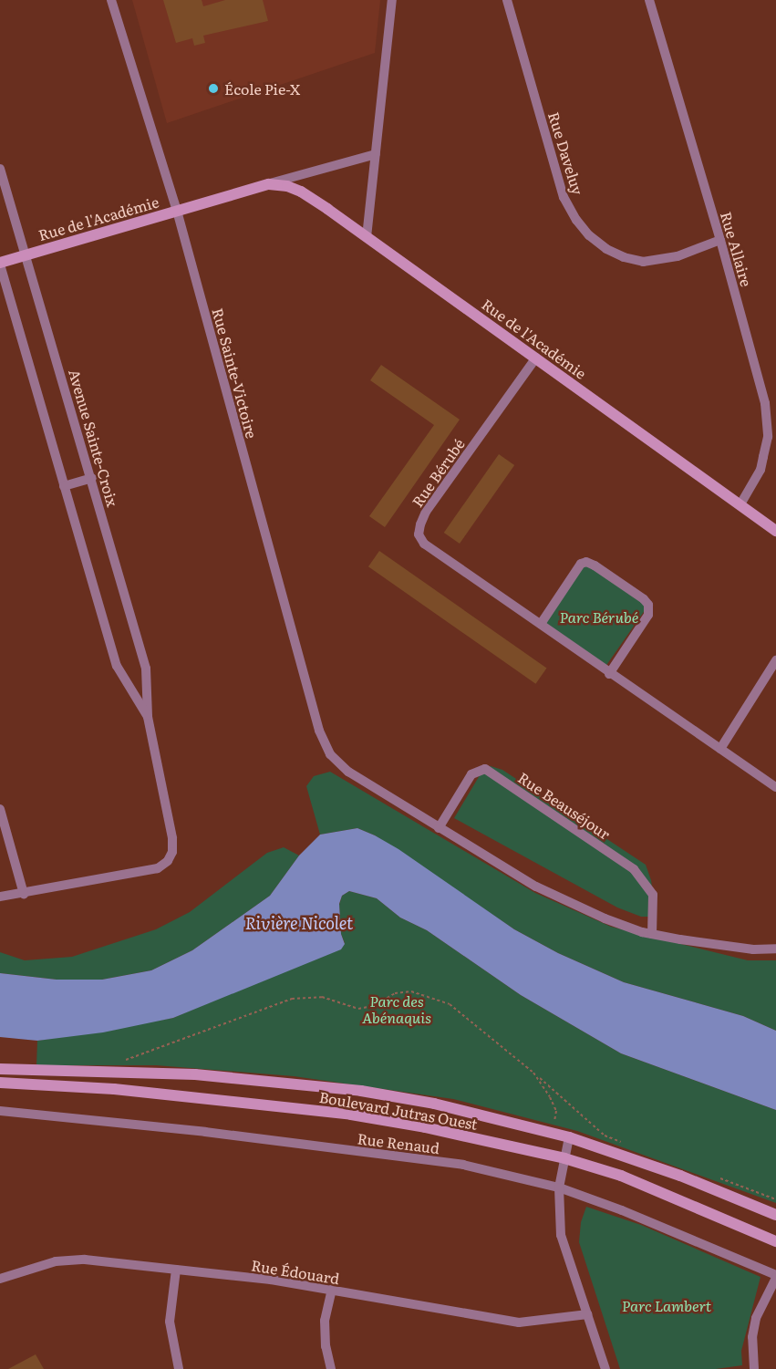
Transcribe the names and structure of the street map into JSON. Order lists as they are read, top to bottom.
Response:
{
  "streets": {
    "main road": ["Rue de l'Académie", "Boulevard Jutras Ouest"],
    "street": [
      "Rue Daveluy",
      "Rue Allaire",
      "Rue Sainte-Victoire",
      "Avenue Sainte-Croix",
      "Rue Bérubé",
      "Rue Beauséjour",
      "Rue Renaud",
      "Rue Édouard"
    ]
  },
  "crossings": [
    ["Rue Daveluy", "Rue Allaire"],
    ["Rue de l'Académie", "Rue Allaire"],
    ["Rue de l'Académie", "Rue Sainte-Victoire"],
    ["Rue de l'Académie", "Avenue Sainte-Croix"],
    ["Rue de l'Académie", "Rue Bérubé"],
    ["Rue Sainte-Victoire", "Rue Beauséjour"]
  ],
  "water": ["Rivière Nicolet"],
  "parks": ["Parc Bérubé", "Parc des Abénaquis", "Parc Lambert"],
  "places": ["École Pie-X"]
}
